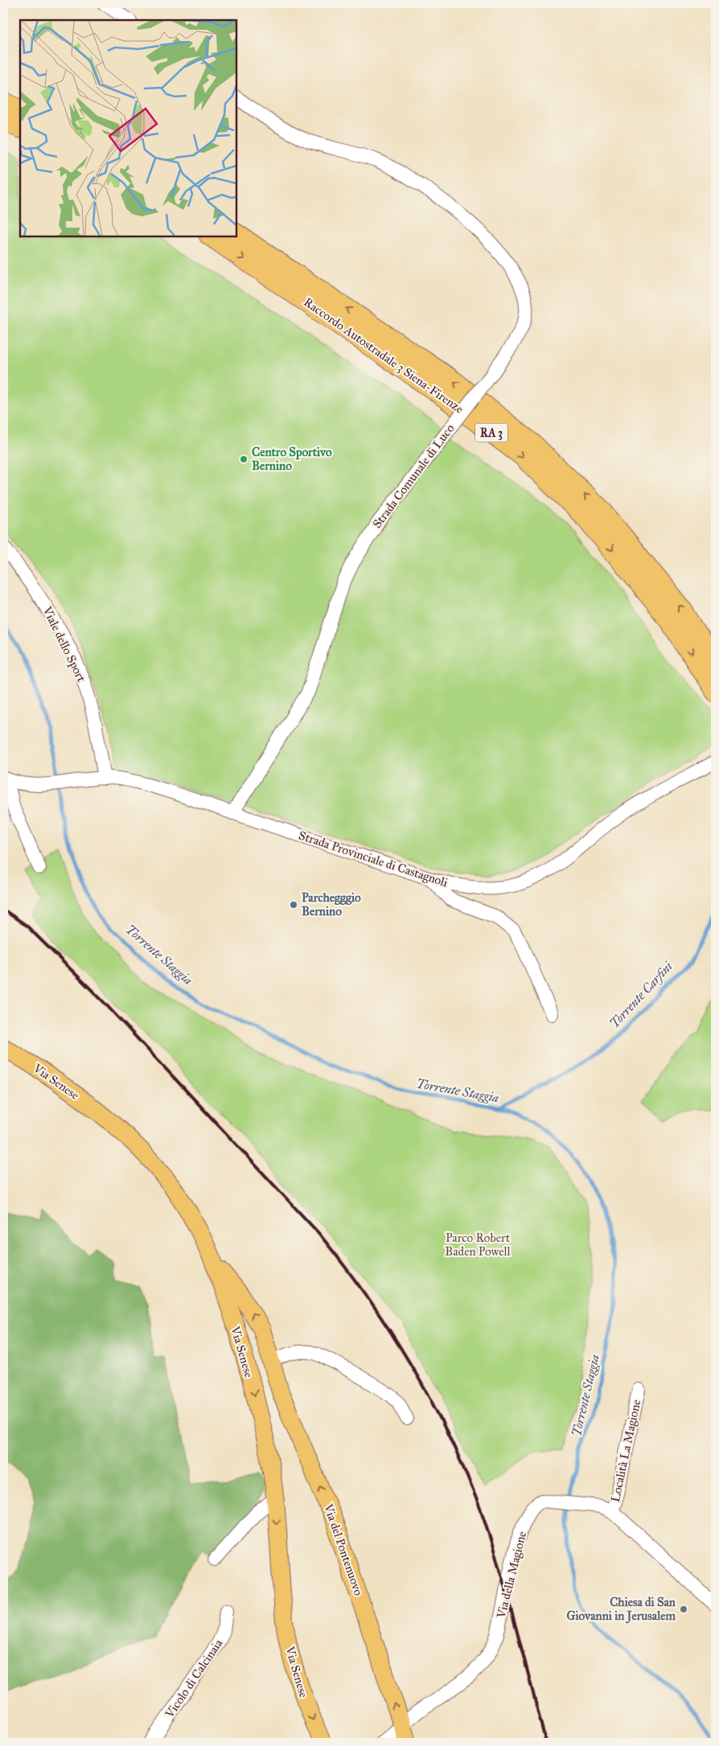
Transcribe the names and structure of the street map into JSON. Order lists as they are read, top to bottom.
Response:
{
  "streets": {
    "highway": ["Raccordo Autostradale 3 Siena-Firenze", "RA 3"],
    "main road": ["Via Senese", "Via del Pontenuovo"],
    "street": [
      "Strada Comunale di Luco",
      "Viale dello Sport",
      "Strada Provinciale di Castagnoli",
      "Località La Magione",
      "Via della Magione",
      "Vicolo di Calcinaia"
    ]
  },
  "crossings": [
    ["Strada Comunale di Luco", "Strada Provinciale di Castagnoli"],
    ["Viale dello Sport", "Strada Provinciale di Castagnoli"],
    ["Via Senese", "Via del Pontenuovo"],
    ["Località La Magione", "Via della Magione"],
    ["Via del Pontenuovo", "Via della Magione"]
  ],
  "one_way": ["Via Senese", "Via del Pontenuovo"],
  "water": ["Torrente Staggia", "Torrente Carfini"],
  "parks": ["Parco Robert Baden Powell"],
  "places": ["Centro Sportivo Bernino", "Parchegggio Bernino", "Chiesa di San Giovanni in Jerusalem"]
}
